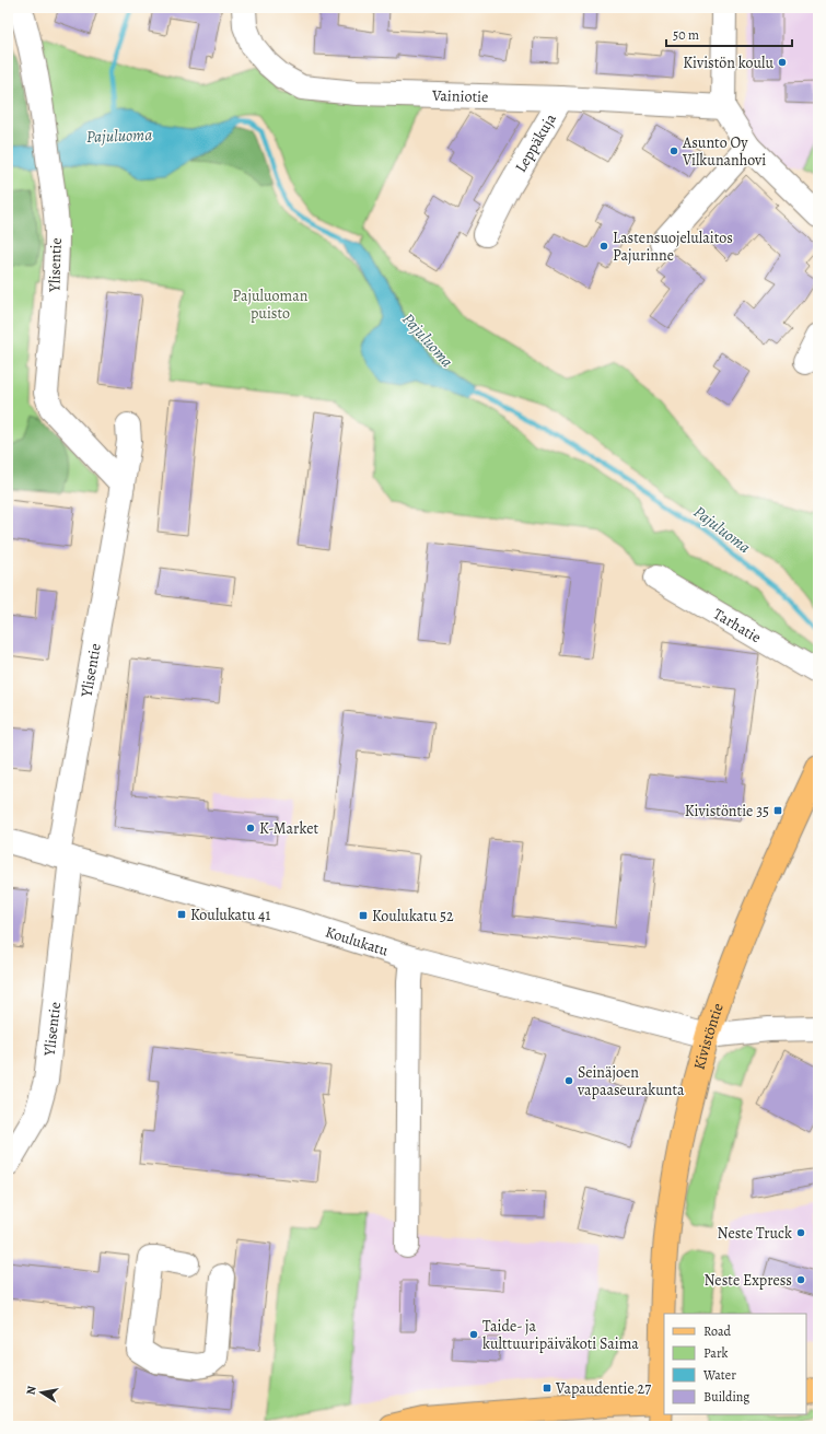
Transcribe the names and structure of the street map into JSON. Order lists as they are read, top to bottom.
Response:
{
  "streets": {
    "main road": ["Kivistöntie"],
    "street": [
      "Vainiotie",
      "Leppäkuja",
      "Ylisentie",
      "Tarhatie",
      "Koulukatu"
    ]
  },
  "crossings": [
    ["Vainiotie", "Leppäkuja"],
    ["Ylisentie", "Koulukatu"],
    ["Koulukatu", "Kivistöntie"]
  ],
  "water": ["Pajuluoma"],
  "parks": ["Pajuluoman puisto"],
  "places": {
    "other": [
      "Kivistön koulu",
      "Asunto Oy Vilkunanhovi",
      "Lastensuojelulaitos Pajurinne",
      "K-Market",
      "Seinäjoen vapaaseurakunta",
      "Neste Truck",
      "Neste Express",
      "Taide- ja kulttuuripäiväkoti Saima"
    ],
    "transit": [
      "Kivistöntie 35",
      "Koulukatu 41",
      "Koulukatu 52",
      "Vapaudentie 27"
    ]
  },
  "legend": [
    "Road",
    "Park",
    "Water",
    "Building"
  ],
  "scale_bar": "50 m",
  "north": "left"
}
